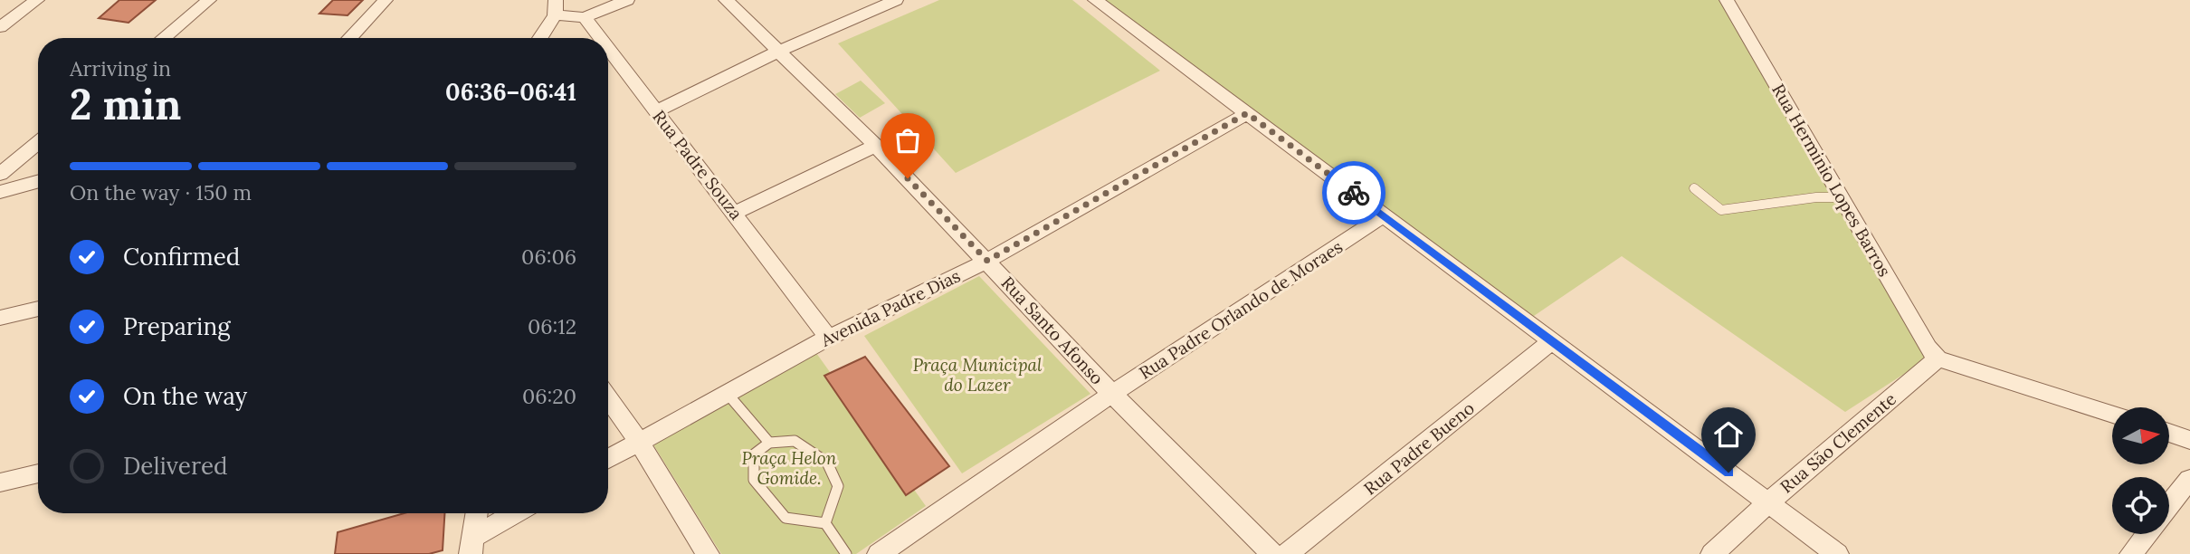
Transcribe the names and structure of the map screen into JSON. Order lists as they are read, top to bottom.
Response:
{
  "streets": {
    "street": [
      "Rua Padre Souza",
      "Rua Herminio Lopes Barros",
      "Avenida Padre Dias",
      "Rua Padre Orlando de Moraes",
      "Rua Santo Afonso",
      "Rua São Clemente",
      "Rua Padre Bueno"
    ]
  },
  "crossings": [
    ["Rua Padre Souza", "Avenida Padre Dias"],
    ["Rua Herminio Lopes Barros", "Rua São Clemente"],
    ["Avenida Padre Dias", "Rua Santo Afonso"],
    ["Rua Padre Orlando de Moraes", "Rua Santo Afonso"]
  ],
  "parks": ["Praça Municipal do Lazer", "Praça Helon Gomide."],
  "north": "right",
  "page": {
    "heading": ["2 min", "Arriving in", "06:36–06:41"],
    "bar": "On the way · 150 m",
    "list": [
      ["Confirmed", "06:06"],
      ["Preparing", "06:12"],
      ["On the way", "06:20"],
      "Delivered"
    ]
  }
}
